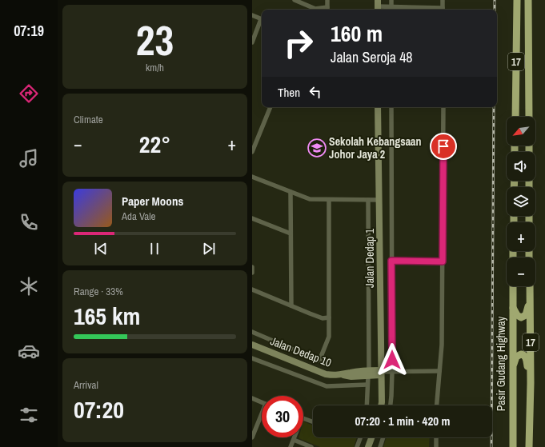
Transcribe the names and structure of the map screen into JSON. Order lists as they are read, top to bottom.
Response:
{
  "streets": {
    "highway": ["17", "Pasir Gudang Highway"],
    "main road": ["Jalan Dedap 1", "Jalan Dedap 10"]
  },
  "crossings": [
    ["Jalan Dedap 1", "Jalan Dedap 10"]
  ],
  "places": {
    "school or university": ["Sekolah Kebangsaan Johor Jaya 2"]
  },
  "north": "bottom left",
  "page": {
    "tabs": "07:19",
    "tile": [
      ["23", "km/h"],
      "Climate",
      ["Range · 33%", "165 km"],
      ["Arrival", "07:20"]
    ],
    "turn": ["160 m", "Jalan Seroja 48"],
    "then": "Then",
    "map_buttons": ["+", "−"],
    "heat": ["−", "22°", "+"],
    "song": ["Paper Moons", "Ada Vale"],
    "limit": "30",
    "trip": "07:20 · 1 min · 420 m"
  }
}
